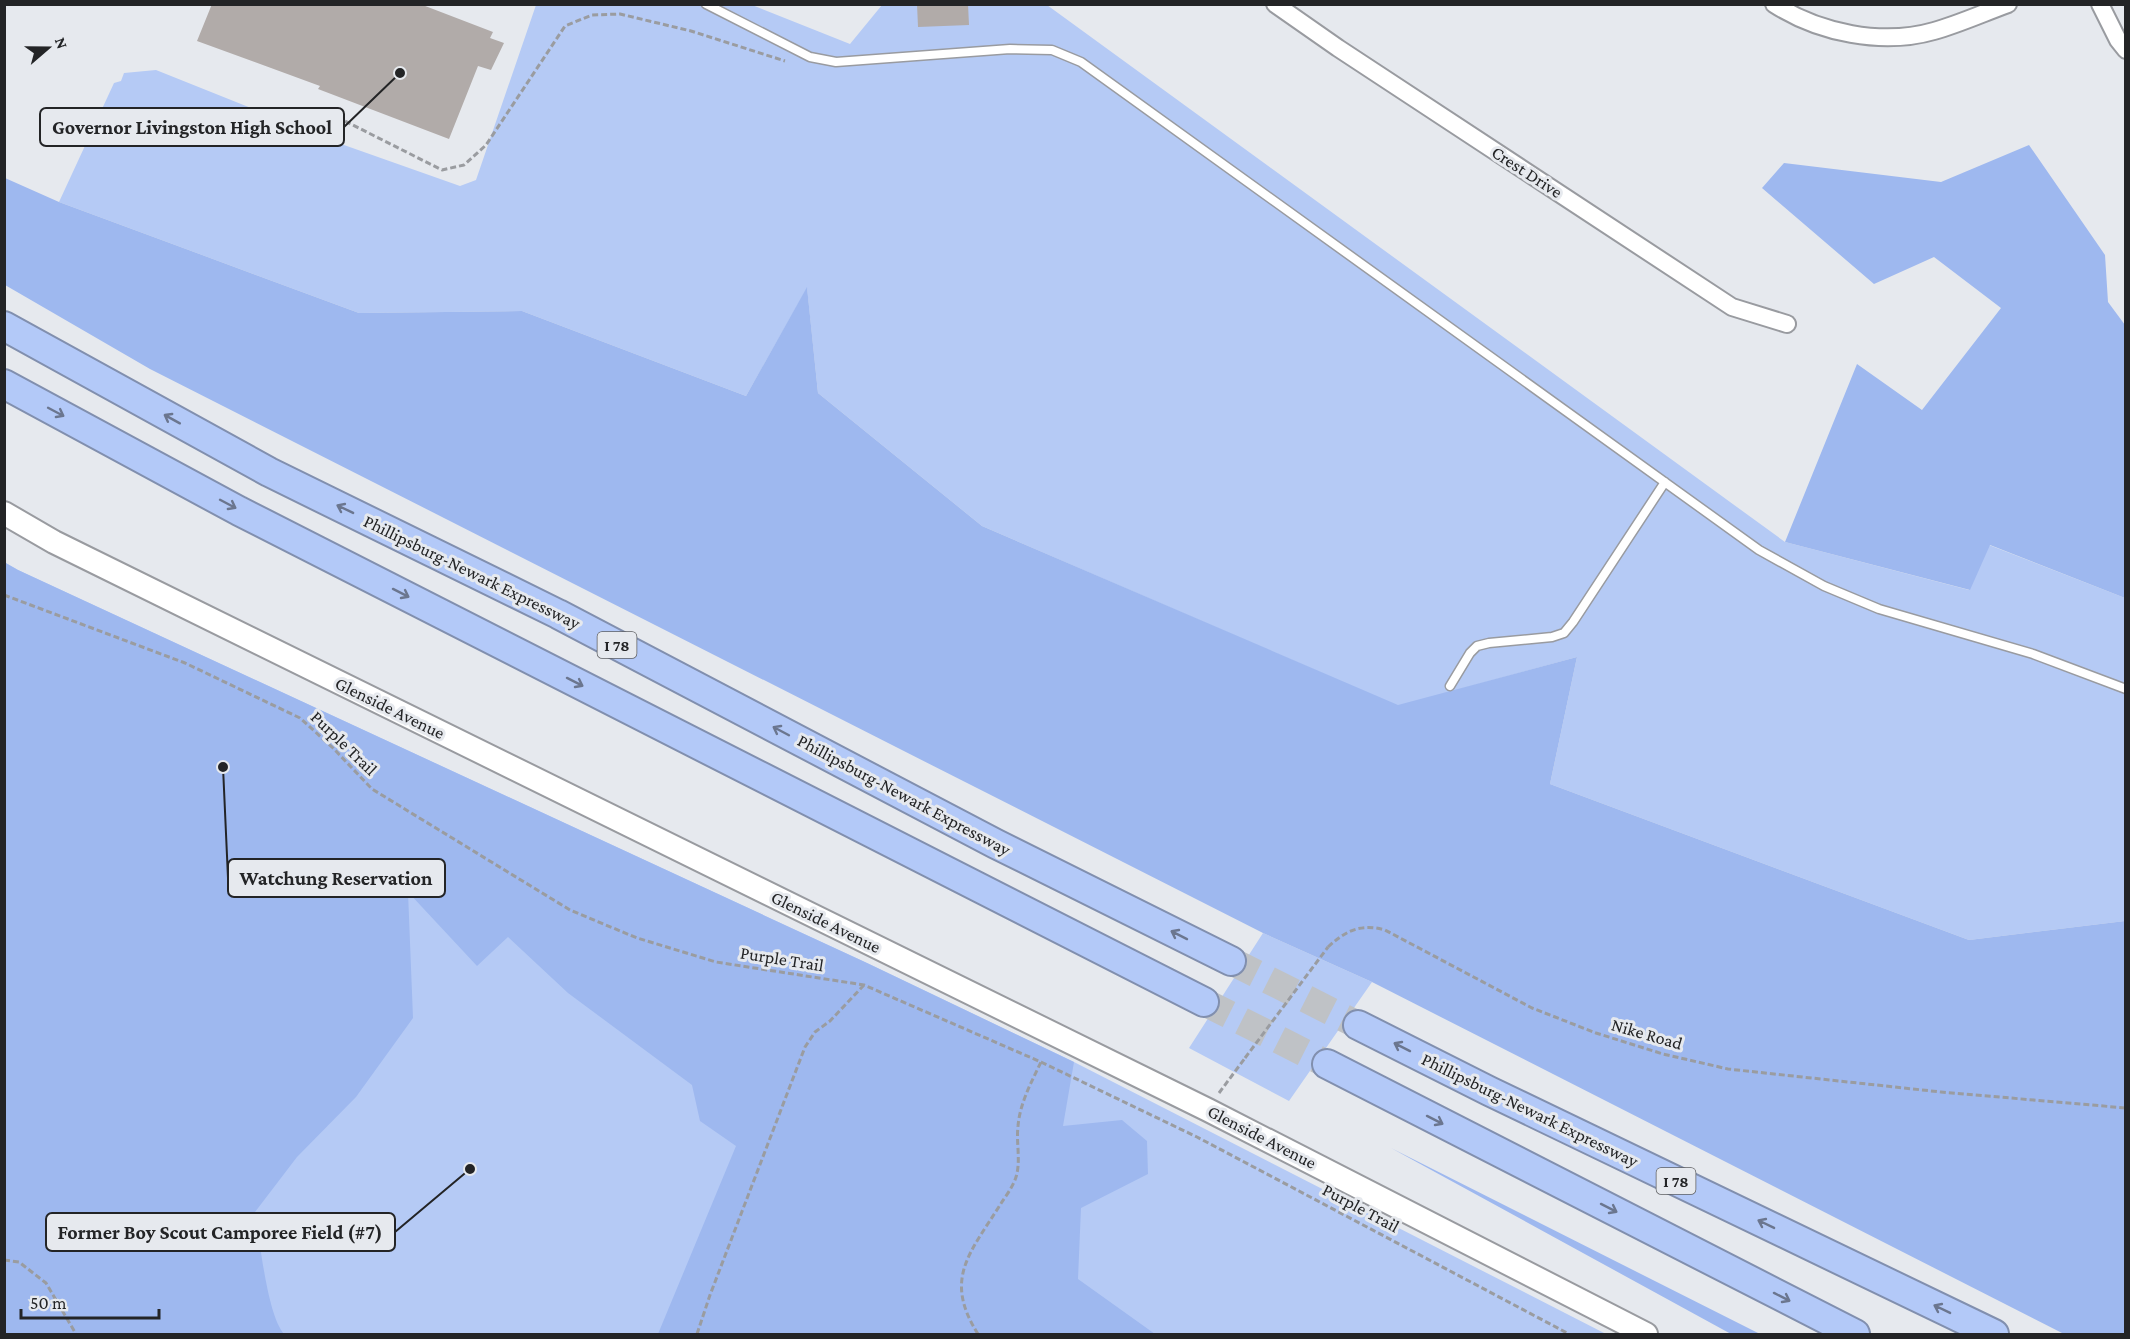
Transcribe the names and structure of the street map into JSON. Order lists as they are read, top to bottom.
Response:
{
  "streets": {
    "highway": ["Phillipsburg-Newark Expressway", "I 78"],
    "main road": ["Glenside Avenue"],
    "street": ["Crest Drive"],
    "path": ["Purple Trail", "Nike Road"]
  },
  "crossings": [
    ["Glenside Avenue", "Nike Road"]
  ],
  "places": ["Governor Livingston High School", "Watchung Reservation", "Former Boy Scout Camporee Field (#7)"],
  "scale_bar": "50 m",
  "north": "right"
}
